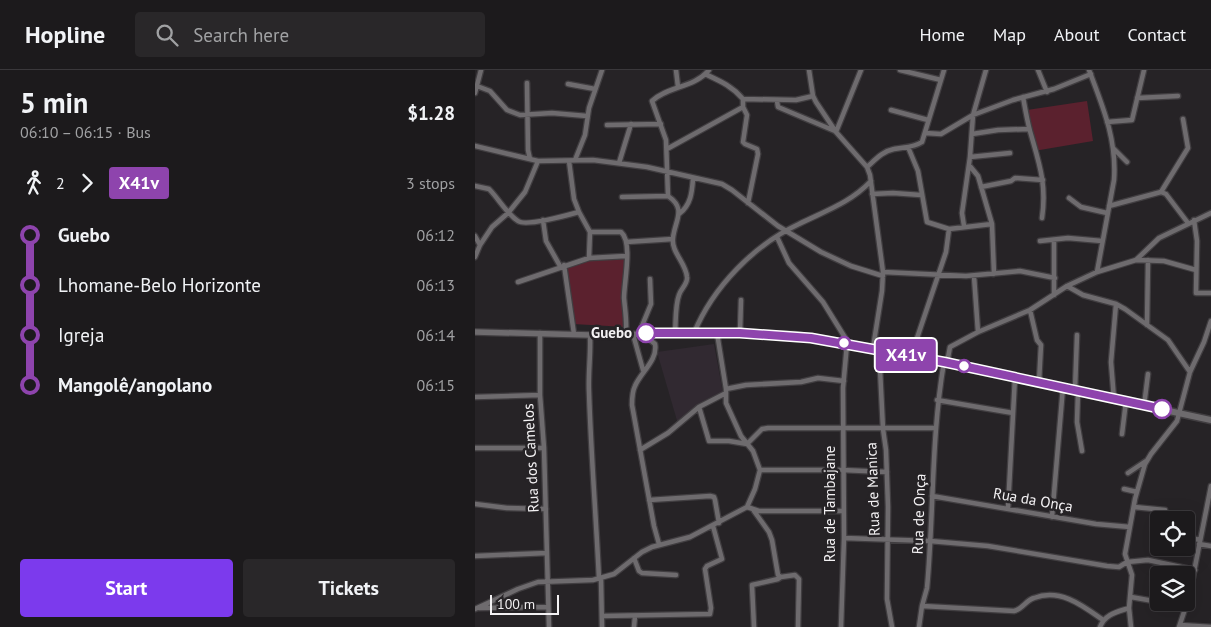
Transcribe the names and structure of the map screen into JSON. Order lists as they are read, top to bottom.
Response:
{
  "streets": {
    "street": [
      "Rua dos Camelos",
      "Rua de Manica",
      "Rua da Onça",
      "Rua de Tambajane",
      "Rua de Onça"
    ]
  },
  "crossings": [
    ["Rua da Onça", "Rua de Onça"]
  ],
  "places": ["Guebo"],
  "lines": ["bus line X41v"],
  "scale_bar": "100 m",
  "page": {
    "header": "Hopline",
    "search": "Search here",
    "nav": [
      "Home",
      "Map",
      "About",
      "Contact"
    ],
    "heading": ["5 min", "06:10 – 06:15 · Bus", "$1.28"],
    "on_map": "X41v",
    "legs": ["2", "X41v", "3 stops"],
    "list": [
      {
        "name": "Guebo",
        "value": "06:12"
      },
      {
        "name": "Lhomane-Belo Horizonte",
        "value": "06:13"
      },
      {
        "name": "Igreja",
        "value": "06:14"
      },
      {
        "name": "Mangolê/angolano",
        "value": "06:15"
      }
    ],
    "buttons": ["Start", "Tickets"],
    "scale": "100 m"
  }
}
